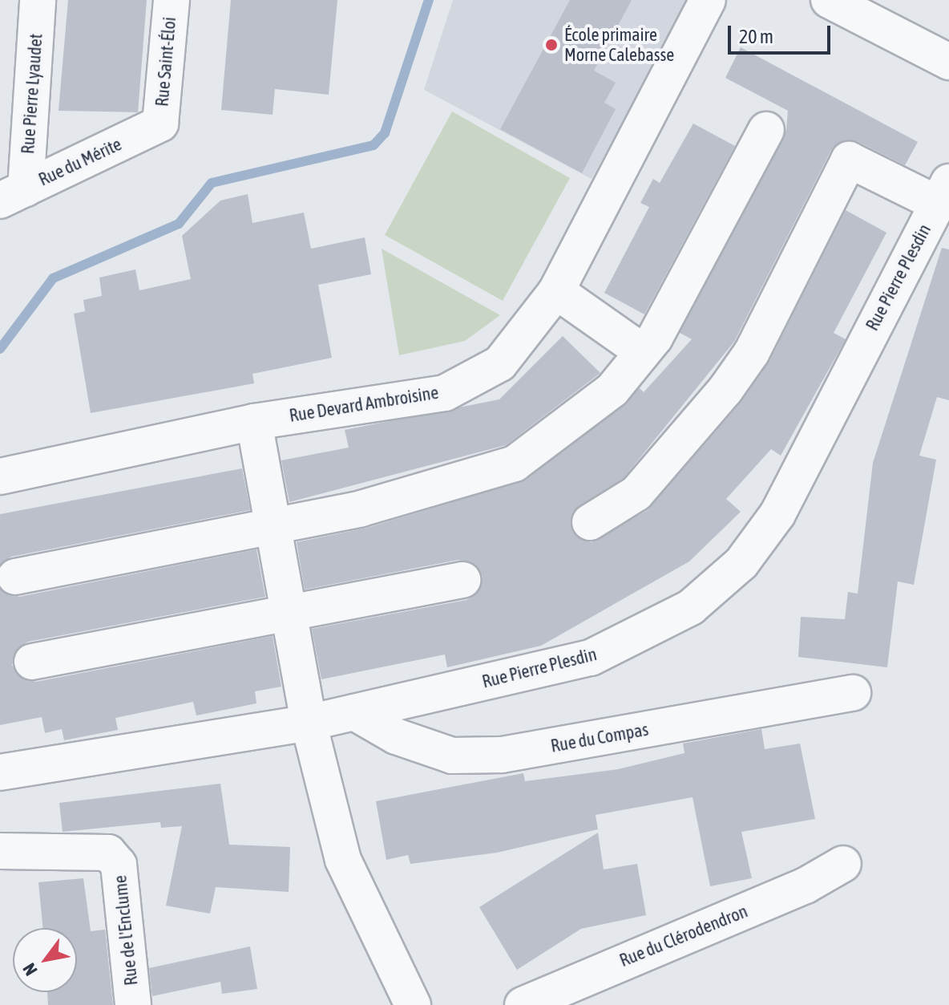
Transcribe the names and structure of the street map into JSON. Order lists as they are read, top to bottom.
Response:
{
  "streets": {
    "street": [
      "Rue Saint-Éloi",
      "Rue Pierre Lyaudet",
      "Rue du Mérite",
      "Rue Pierre Plesdin",
      "Rue Devard Ambroisine",
      "Rue du Compas",
      "Rue de l'Enclume",
      "Rue du Clérodendron"
    ]
  },
  "crossings": [
    ["Rue Saint-Éloi", "Rue du Mérite"],
    ["Rue Pierre Lyaudet", "Rue du Mérite"],
    ["Rue Pierre Plesdin", "Rue du Compas"]
  ],
  "places": ["École primaire Morne Calebasse"],
  "scale_bar": "20 m",
  "north": "bottom left"
}
